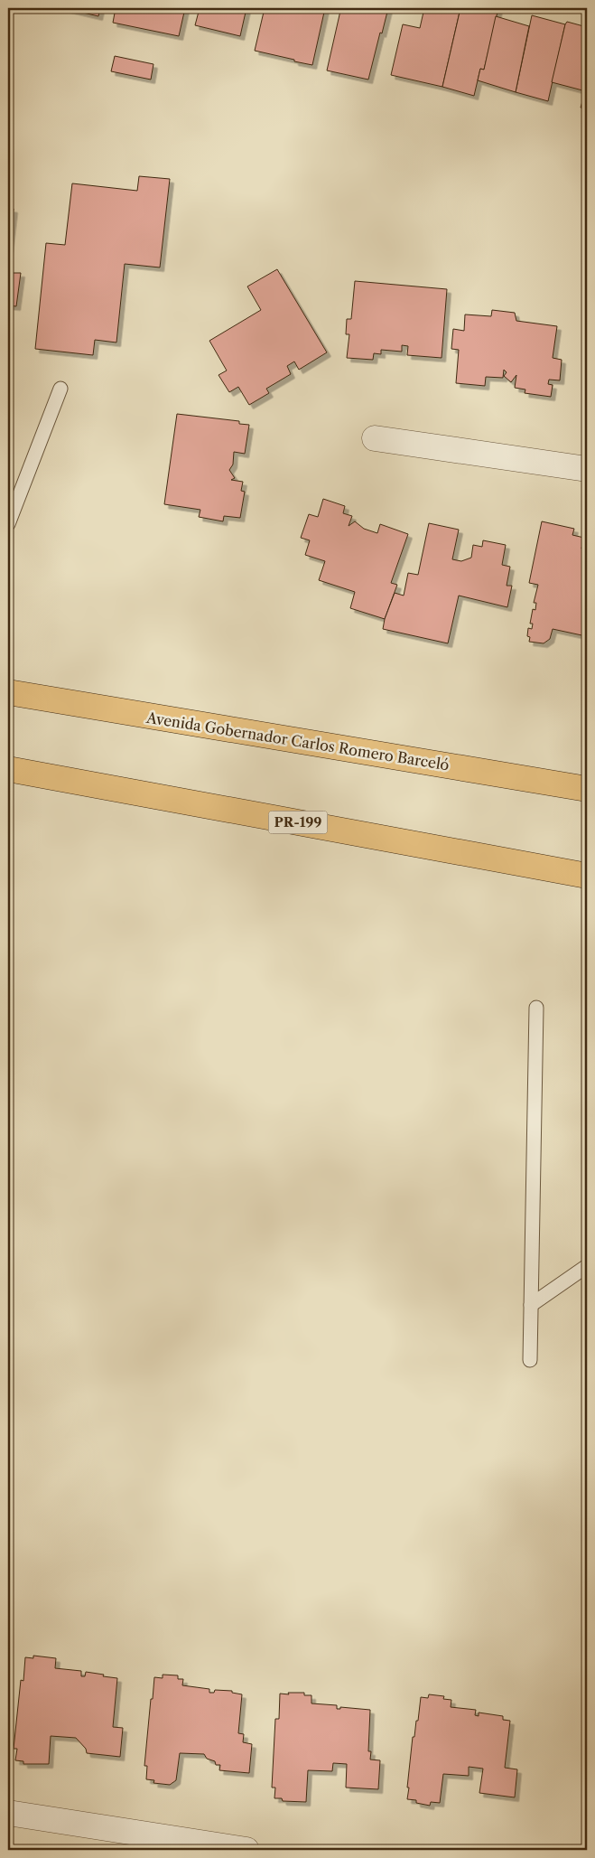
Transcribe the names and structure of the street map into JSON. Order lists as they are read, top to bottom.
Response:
{
  "streets": {
    "main road": ["Avenida Gobernador Carlos Romero Barceló", "PR-199"]
  }
}
